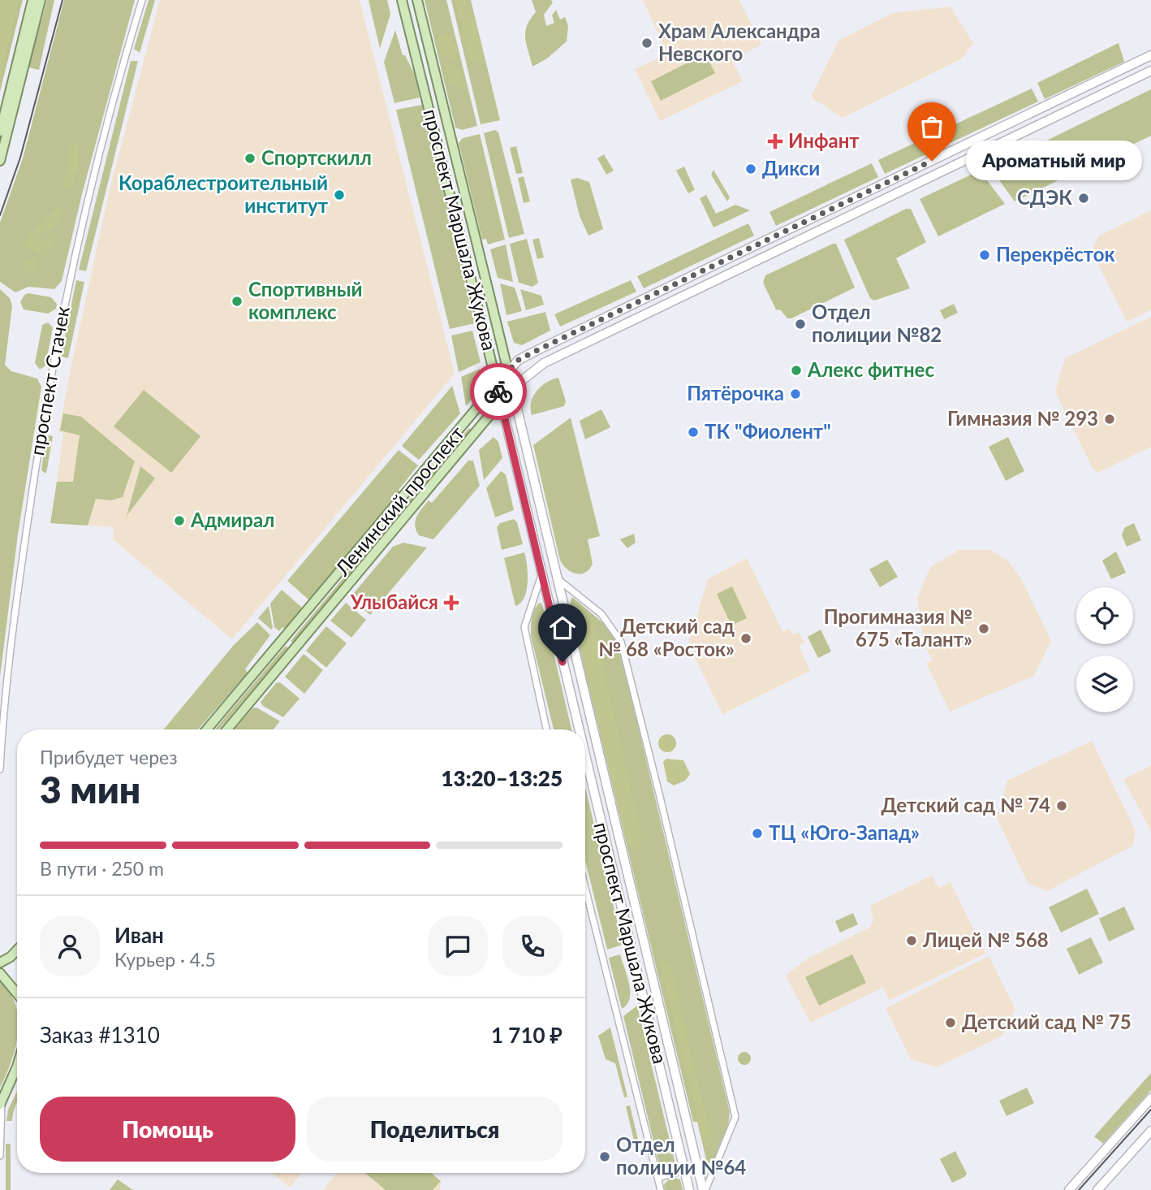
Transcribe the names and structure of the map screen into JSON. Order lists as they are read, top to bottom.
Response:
{
  "streets": {
    "main road": ["проспект Маршала Жукова", "Ленинский проспект"],
    "street": ["проспект Стачек"]
  },
  "crossings": [
    ["проспект Маршала Жукова", "Ленинский проспект"]
  ],
  "places": {
    "other": [
      "Храм Александра Невского",
      "Спортскилл",
      "Ароматный мир",
      "Дикси",
      "Кораблестроительный институт",
      "СДЭК",
      "Перекрёсток",
      "Спортивный комплекс",
      "Отдел полиции №82",
      "Алекс фитнес",
      "Пятёрочка",
      "Гимназия № 293",
      "ТК \"Фиолент\"",
      "Адмирал",
      "Прогимназия № 675 «Талант»",
      "Детский сад № 68 «Росток»",
      "Детский сад № 74",
      "ТЦ «Юго-Запад»",
      "Лицей № 568",
      "Детский сад № 75",
      "Отдел полиции №64"
    ],
    "health": ["Инфант", "Улыбайся"]
  },
  "page": {
    "bubble": "Ароматный мир",
    "heading": ["3 мин", "Прибудет через", "13:20–13:25"],
    "panel": [
      "Иван",
      "Курьер · 4.5",
      "Заказ #1310",
      "1 710 ₽"
    ],
    "bar": "В пути · 250 m",
    "buttons": ["Помощь", "Поделиться"]
  }
}
